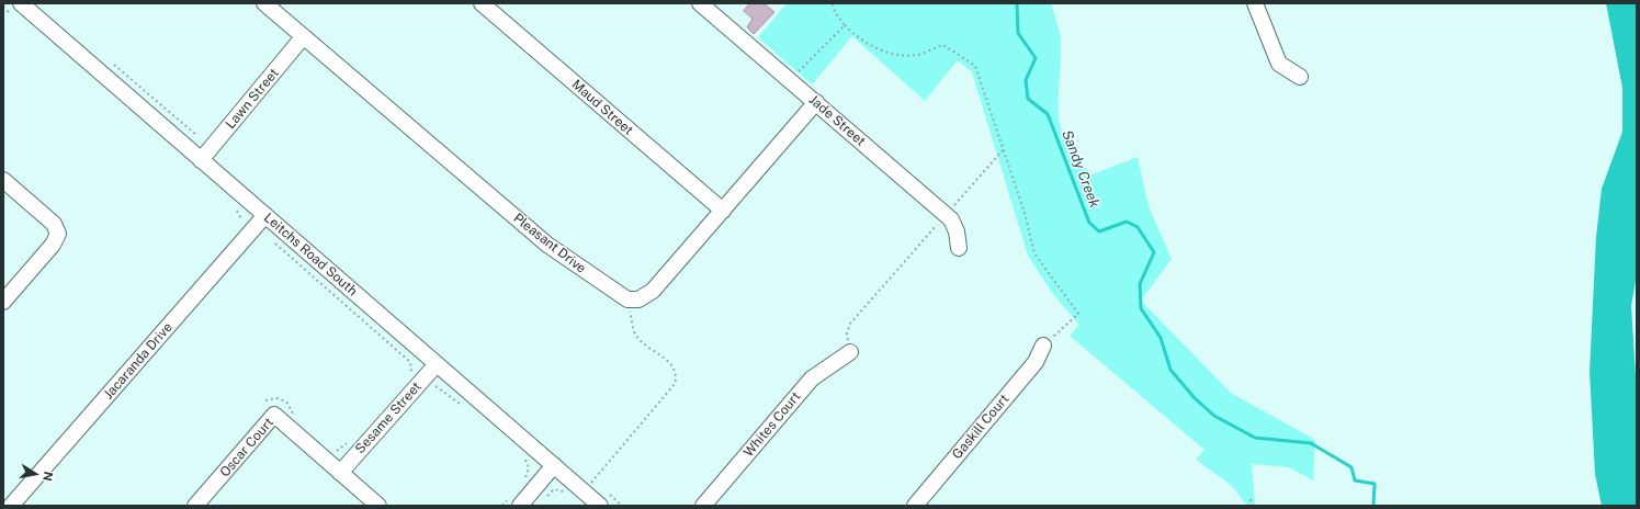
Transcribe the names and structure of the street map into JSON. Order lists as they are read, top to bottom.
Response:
{
  "streets": {
    "street": [
      "Lawn Street",
      "Maud Street",
      "Jade Street",
      "Pleasant Drive",
      "Leitchs Road South",
      "Jacaranda Drive",
      "Sesame Street",
      "Whites Court",
      "Gaskill Court",
      "Oscar Court"
    ]
  },
  "crossings": [
    ["Lawn Street", "Pleasant Drive"],
    ["Lawn Street", "Leitchs Road South"],
    ["Leitchs Road South", "Jacaranda Drive"],
    ["Leitchs Road South", "Sesame Street"],
    ["Sesame Street", "Oscar Court"]
  ],
  "water": ["Sandy Creek"],
  "north": "right"
}
